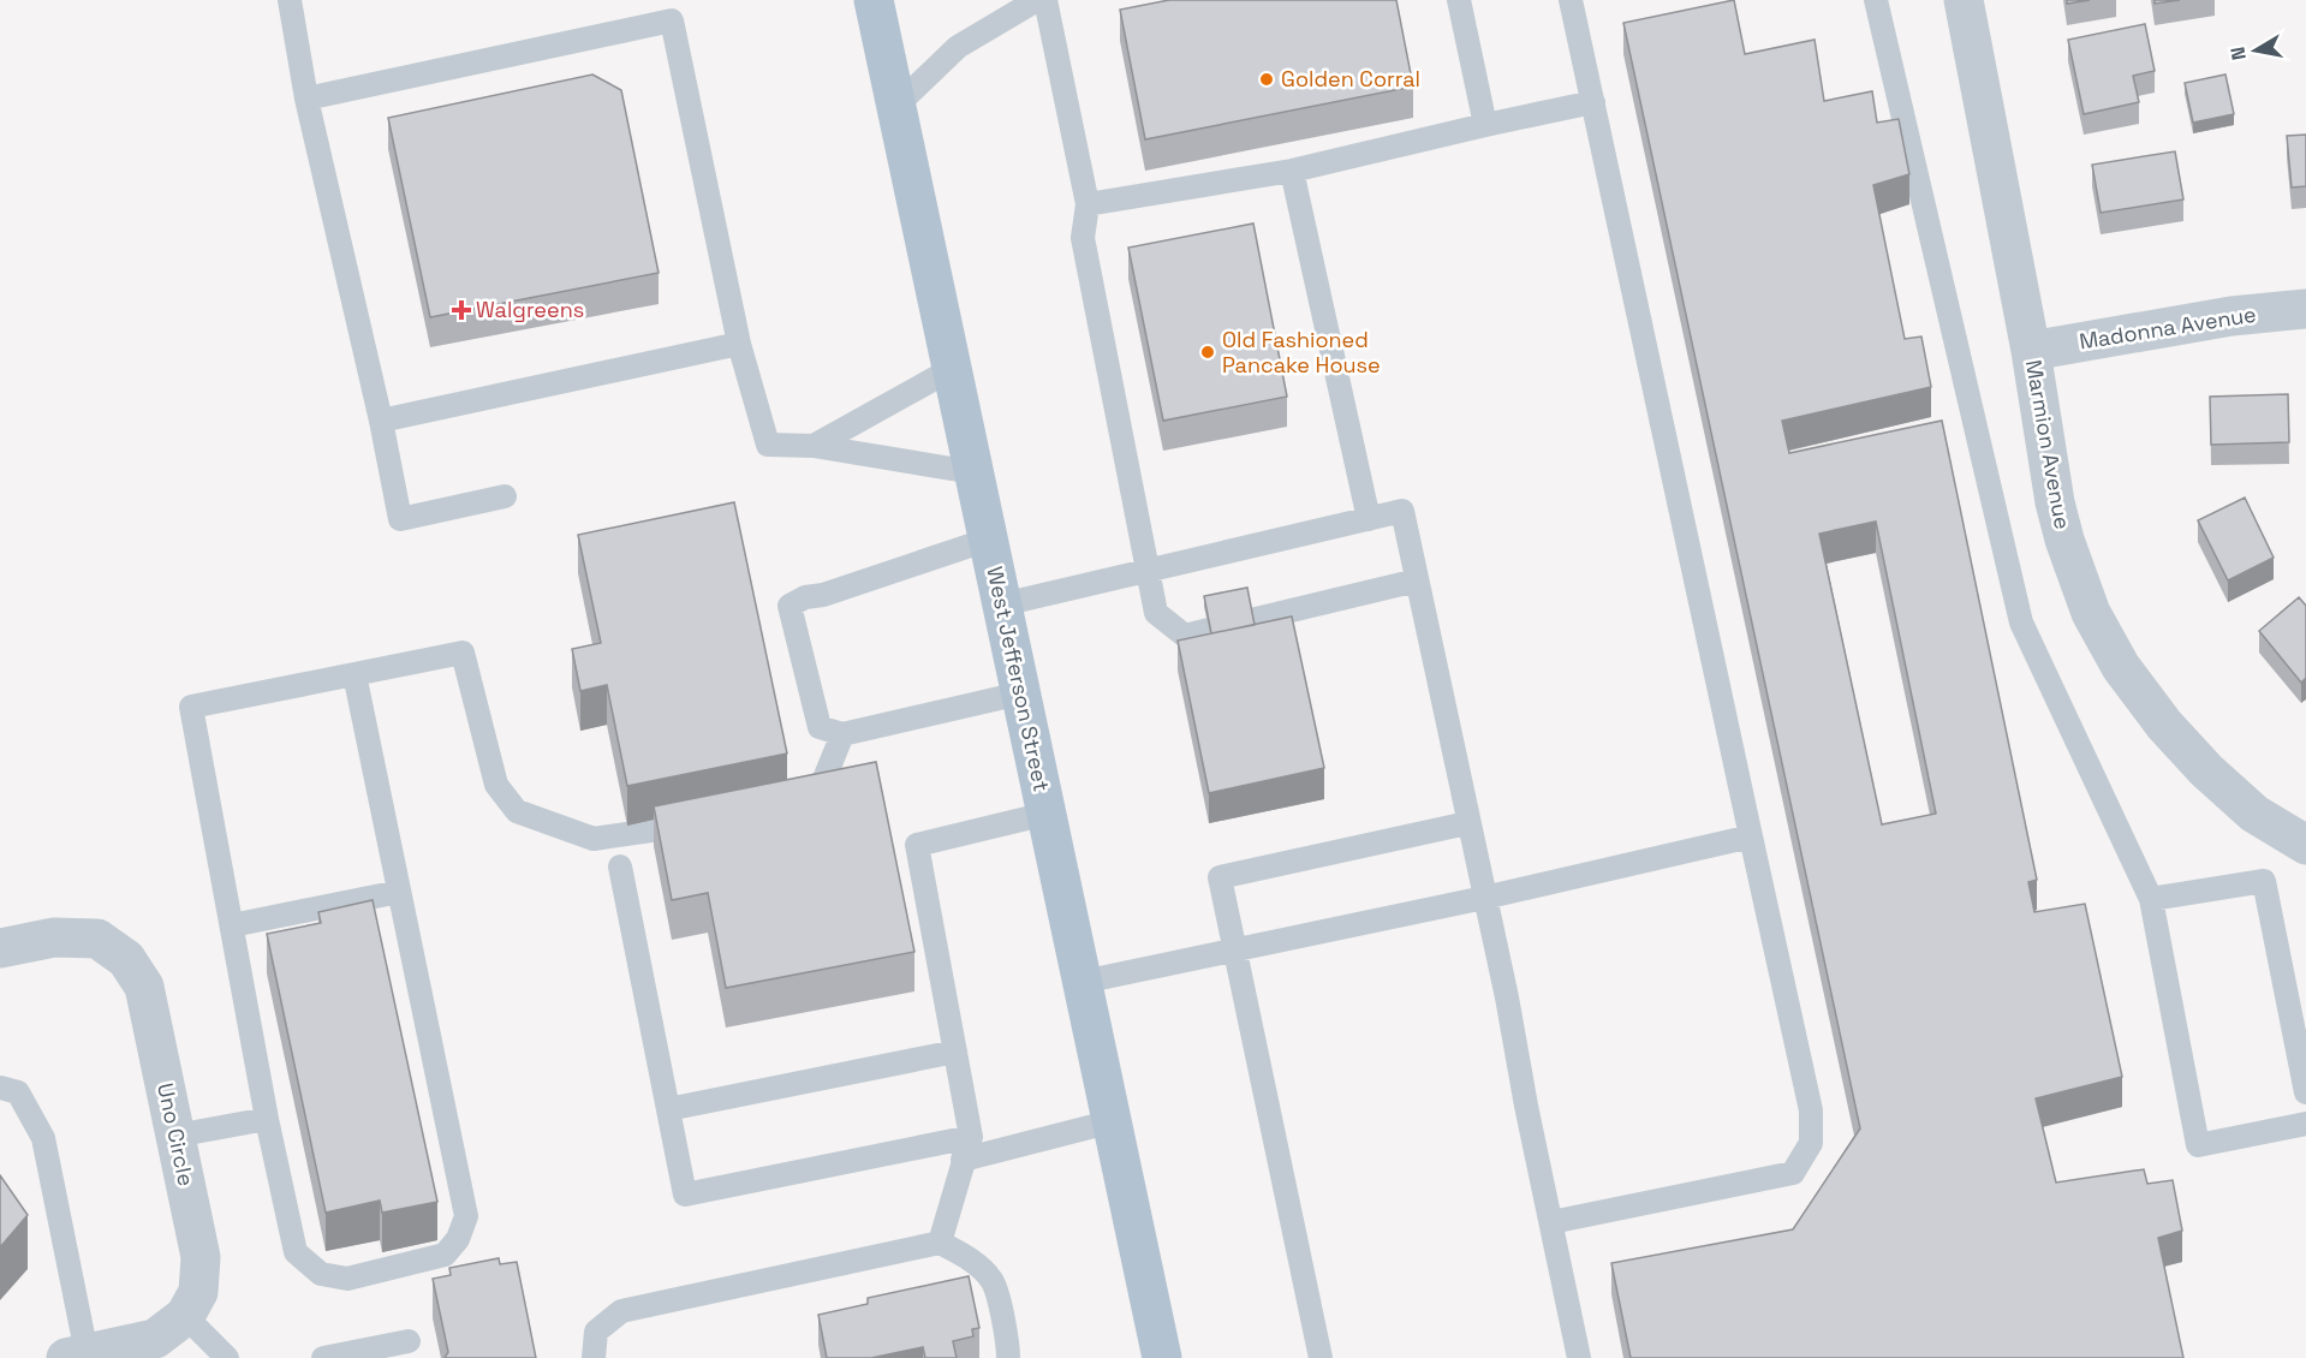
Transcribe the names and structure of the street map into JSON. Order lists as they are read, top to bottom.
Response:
{
  "streets": {
    "main road": ["West Jefferson Street"],
    "street": ["Madonna Avenue", "Marmion Avenue", "Uno Circle"]
  },
  "crossings": [
    ["Madonna Avenue", "Marmion Avenue"]
  ],
  "places": {
    "other": ["Golden Corral", "Old Fashioned Pancake House"],
    "health": ["Walgreens"]
  },
  "north": "left"
}
